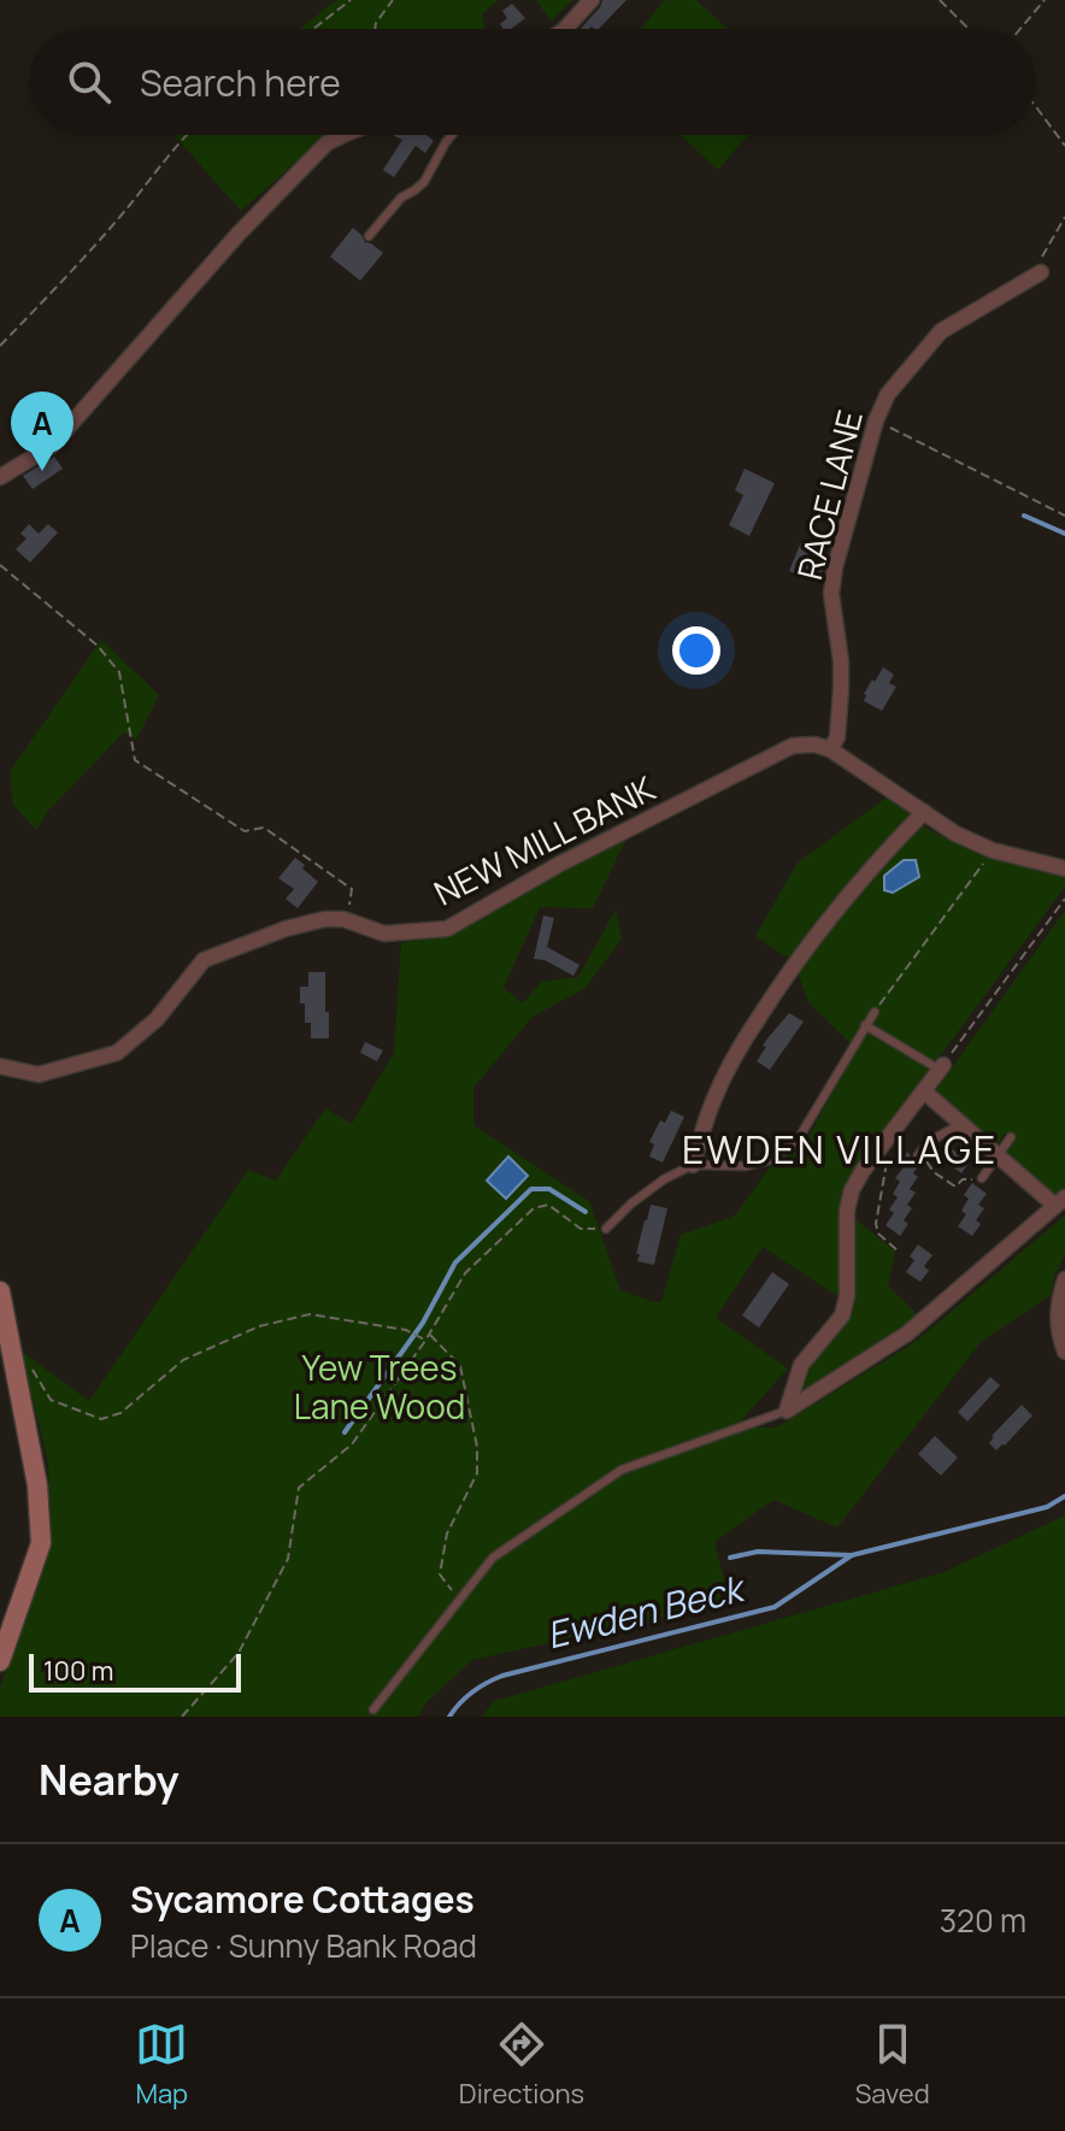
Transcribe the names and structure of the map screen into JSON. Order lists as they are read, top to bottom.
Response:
{
  "streets": {
    "street": ["RACE LANE", "NEW MILL BANK"]
  },
  "crossings": [
    ["RACE LANE", "NEW MILL BANK"]
  ],
  "districts": ["EWDEN VILLAGE"],
  "water": ["Ewden Beck"],
  "parks": ["Yew Trees Lane Wood"],
  "scale_bar": "100 m",
  "page": {
    "search": "Search here",
    "pins": "A",
    "scale": "100 m",
    "heading": "Nearby",
    "list": [
      {
        "mark": "A",
        "name": "Sycamore Cottages",
        "note": "Place · Sunny Bank Road",
        "value": "320 m"
      }
    ],
    "nav": ["Map", "Directions", "Saved"]
  }
}
